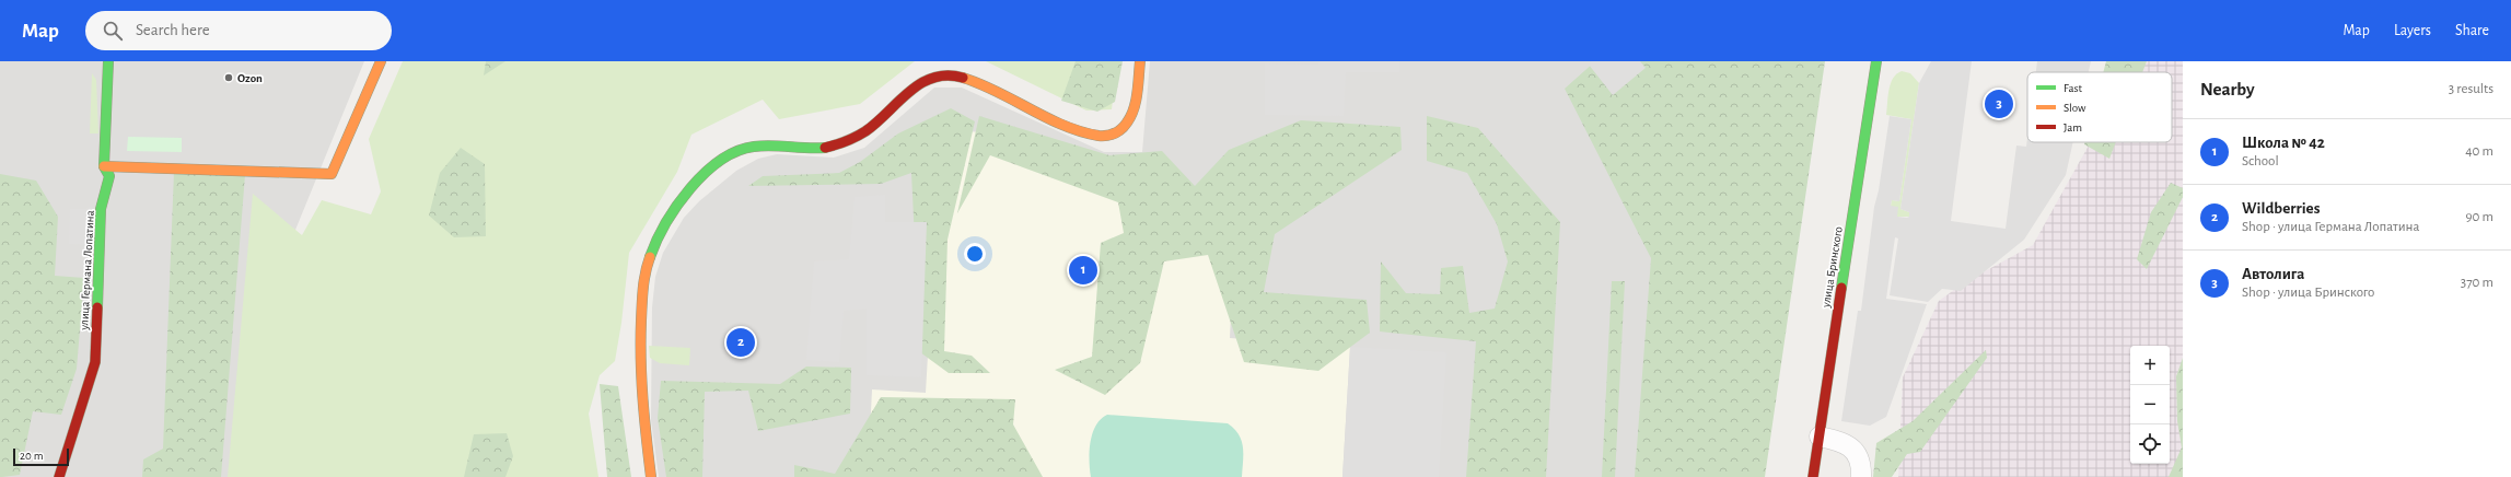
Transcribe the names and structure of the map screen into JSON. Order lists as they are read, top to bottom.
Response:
{
  "streets": {
    "street": ["улица Бринского", "улица Германа Лопатина"]
  },
  "places": ["Ozon"],
  "legend": ["Fast", "Slow", "Jam"],
  "scale_bar": "20 m",
  "page": {
    "header": "Map",
    "search": "Search here",
    "nav": ["Map", "Layers", "Share"],
    "heading": ["Nearby", "3 results"],
    "pins": ["3", "1", "2"],
    "list": [
      {
        "mark": "1",
        "name": "Школа № 42",
        "note": "School",
        "value": "40 m"
      },
      {
        "mark": "2",
        "name": "Wildberries",
        "note": "Shop · улица Германа Лопатина",
        "value": "90 m"
      },
      {
        "mark": "3",
        "name": "Автолига",
        "note": "Shop · улица Бринского",
        "value": "370 m"
      }
    ],
    "map_buttons": ["+", "−"],
    "scale": "20 m"
  }
}
